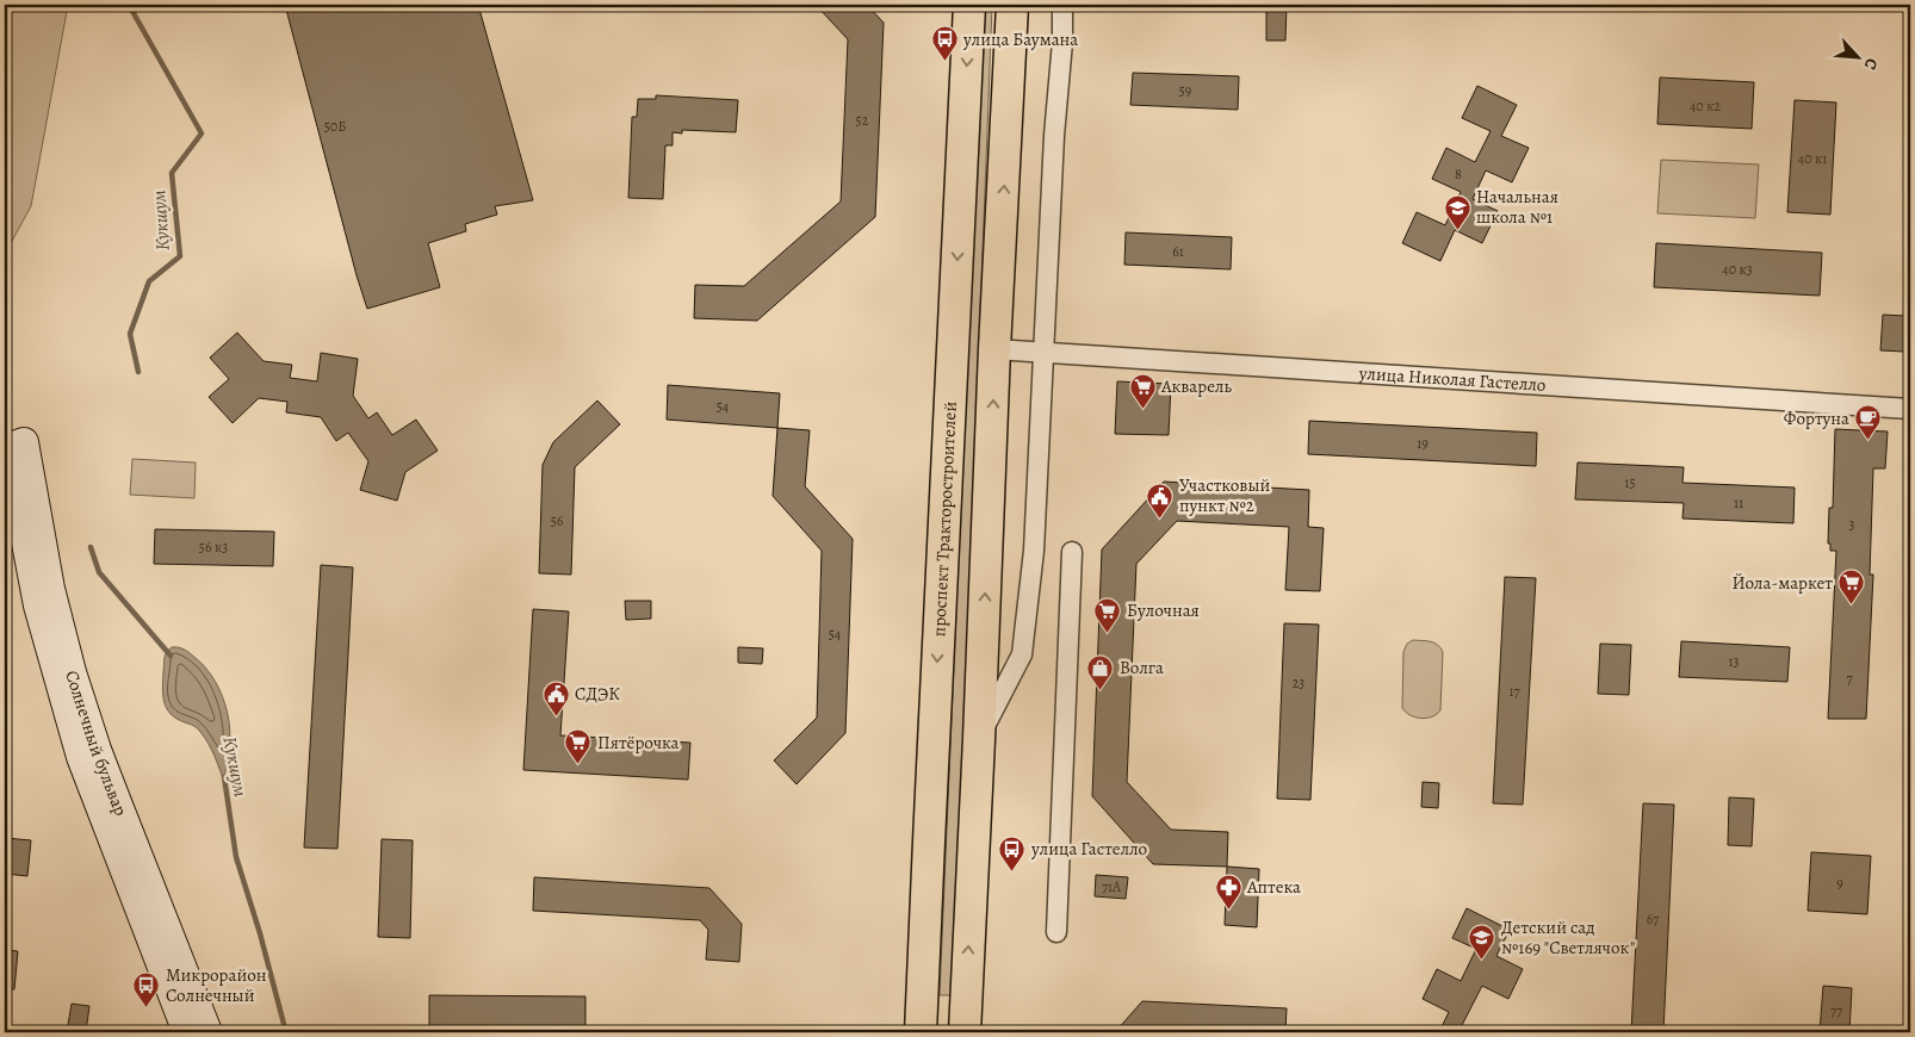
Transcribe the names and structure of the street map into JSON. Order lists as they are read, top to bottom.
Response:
{
  "streets": {
    "main road": ["проспект Тракторостроителей"],
    "street": ["улица Николая Гастелло", "Солнечный бульвар"]
  },
  "water": ["Кукшум"],
  "places": {
    "bus stop": ["улица Баумана", "улица Гастелло", "Микрорайон Солнечный"],
    "school or university": ["Начальная школа №1", "Детский сад №169 \"Светлячок\""],
    "supermarket": [
      "Акварель",
      "Йола-маркет",
      "Булочная",
      "Пятёрочка"
    ],
    "cafe": ["Фортуна"],
    "public building": ["Участковый пункт №2", "СДЭК"],
    "shop": ["Волга"],
    "pharmacy": ["Аптека"]
  },
  "house_numbers": [
    "59",
    "40 к2",
    "52",
    "50Б",
    "40 к1",
    "8",
    "61",
    "40 к3",
    "54",
    "19",
    "15",
    "11",
    "56",
    "3",
    "56 к3",
    "54",
    "13",
    "7",
    "23",
    "17",
    "9",
    "71А",
    "67",
    "77"
  ],
  "north": "bottom right"
}
